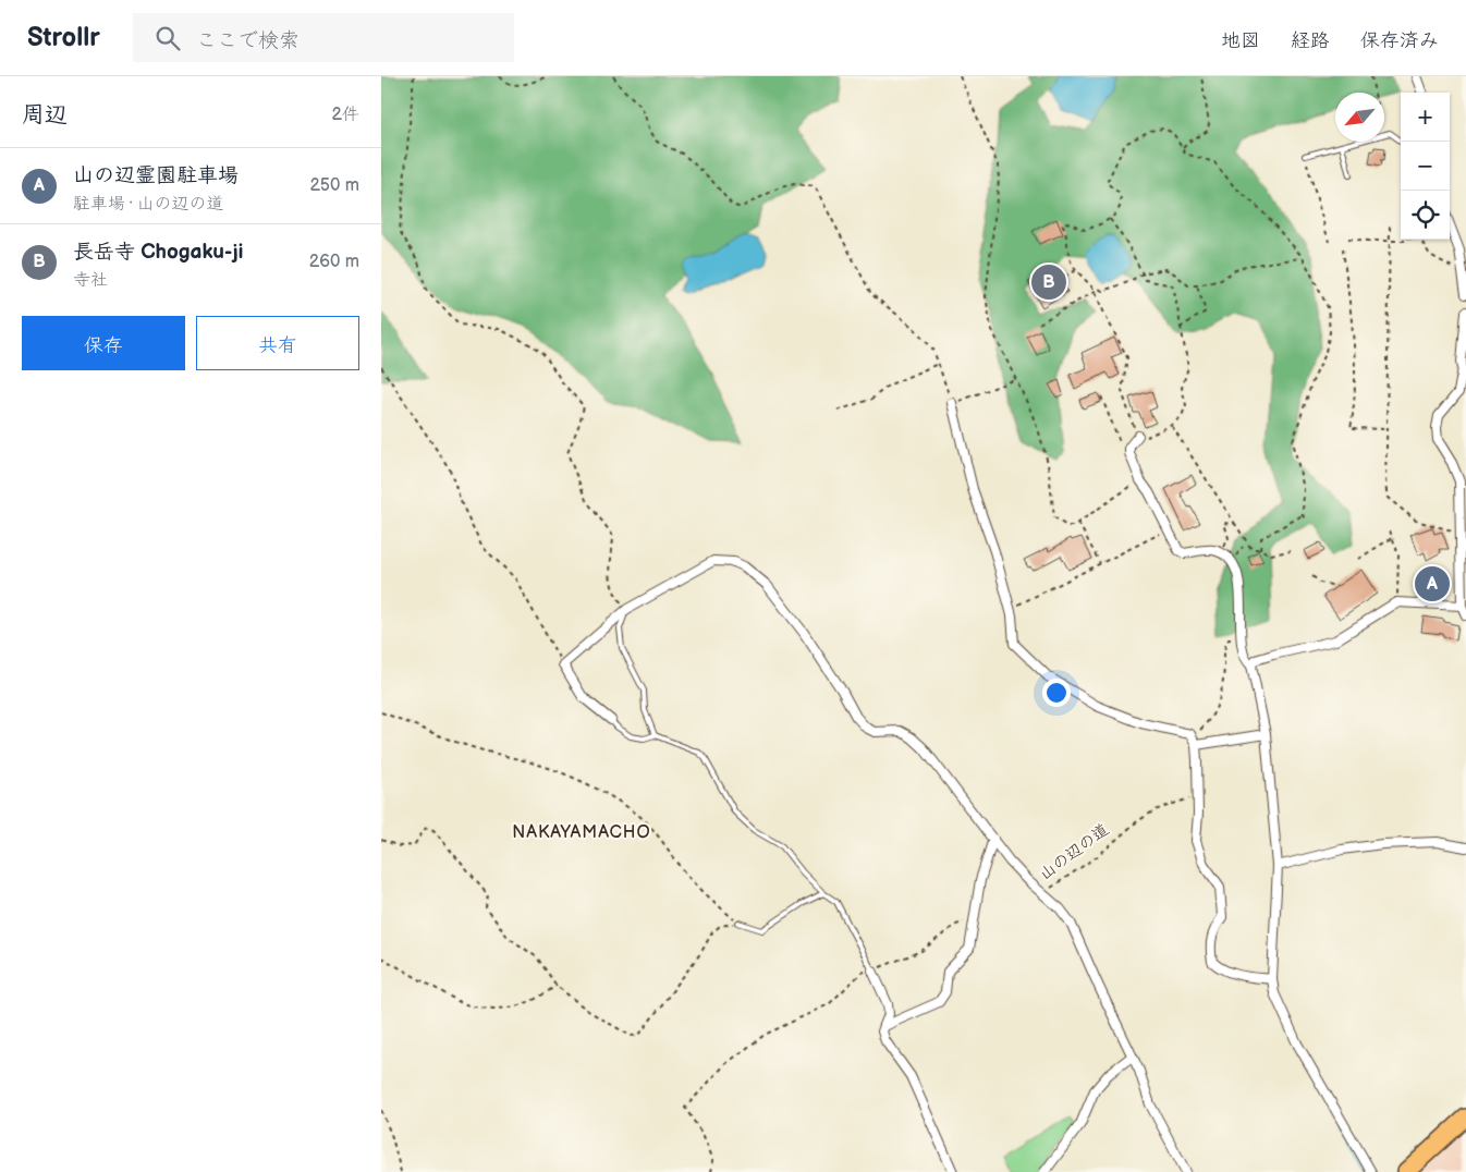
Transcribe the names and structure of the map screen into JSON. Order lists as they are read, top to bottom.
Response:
{
  "streets": {
    "street": ["山の辺の道"]
  },
  "districts": ["NAKAYAMACHO"],
  "north": "bottom left",
  "page": {
    "header": "Strollr",
    "search": "ここで検索",
    "nav": ["地図", "経路", "保存済み"],
    "heading": ["周辺", "2件"],
    "map_buttons": ["+", "−"],
    "list": [
      {
        "mark": "A",
        "name": "山の辺霊園駐車場",
        "note": "駐車場 · 山の辺の道",
        "value": "250 m"
      },
      {
        "mark": "B",
        "name": "長岳寺 Chogaku-ji",
        "note": "寺社",
        "value": "260 m"
      }
    ],
    "pins": ["B", "A"],
    "buttons": ["保存", "共有"]
  }
}
